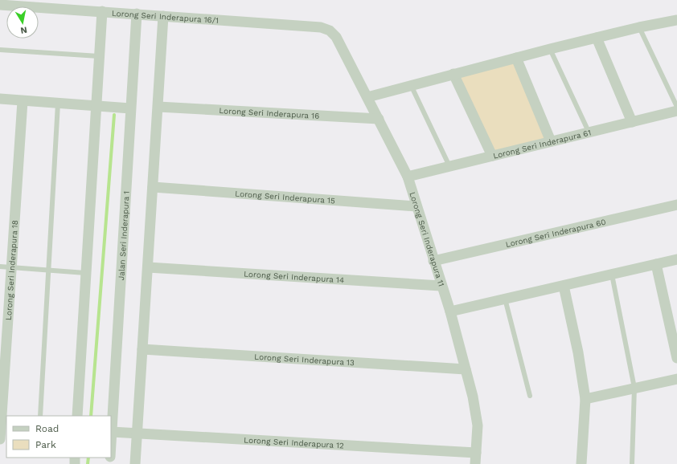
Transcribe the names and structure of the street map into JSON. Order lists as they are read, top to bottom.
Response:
{
  "streets": {
    "street": [
      "Lorong Seri Inderapura 16/1",
      "Lorong Seri Inderapura 16",
      "Lorong Seri Inderapura 61",
      "Lorong Seri Inderapura 15",
      "Lorong Seri Inderapura 60",
      "Jalan Seri Inderapura 1",
      "Lorong Seri Inderapura 11",
      "Lorong Seri Inderapura 18",
      "Lorong Seri Inderapura 14",
      "Lorong Seri Inderapura 13",
      "Lorong Seri Inderapura 12"
    ]
  },
  "crossings": [
    ["Lorong Seri Inderapura 16/1", "Jalan Seri Inderapura 1"],
    ["Lorong Seri Inderapura 16/1", "Lorong Seri Inderapura 11"],
    ["Lorong Seri Inderapura 16", "Lorong Seri Inderapura 11"],
    ["Lorong Seri Inderapura 61", "Lorong Seri Inderapura 11"],
    ["Lorong Seri Inderapura 15", "Lorong Seri Inderapura 11"],
    ["Lorong Seri Inderapura 60", "Lorong Seri Inderapura 11"],
    ["Jalan Seri Inderapura 1", "Lorong Seri Inderapura 12"],
    ["Lorong Seri Inderapura 11", "Lorong Seri Inderapura 14"],
    ["Lorong Seri Inderapura 11", "Lorong Seri Inderapura 13"],
    ["Lorong Seri Inderapura 11", "Lorong Seri Inderapura 12"]
  ],
  "legend": ["Road", "Park"],
  "north": "bottom"
}
